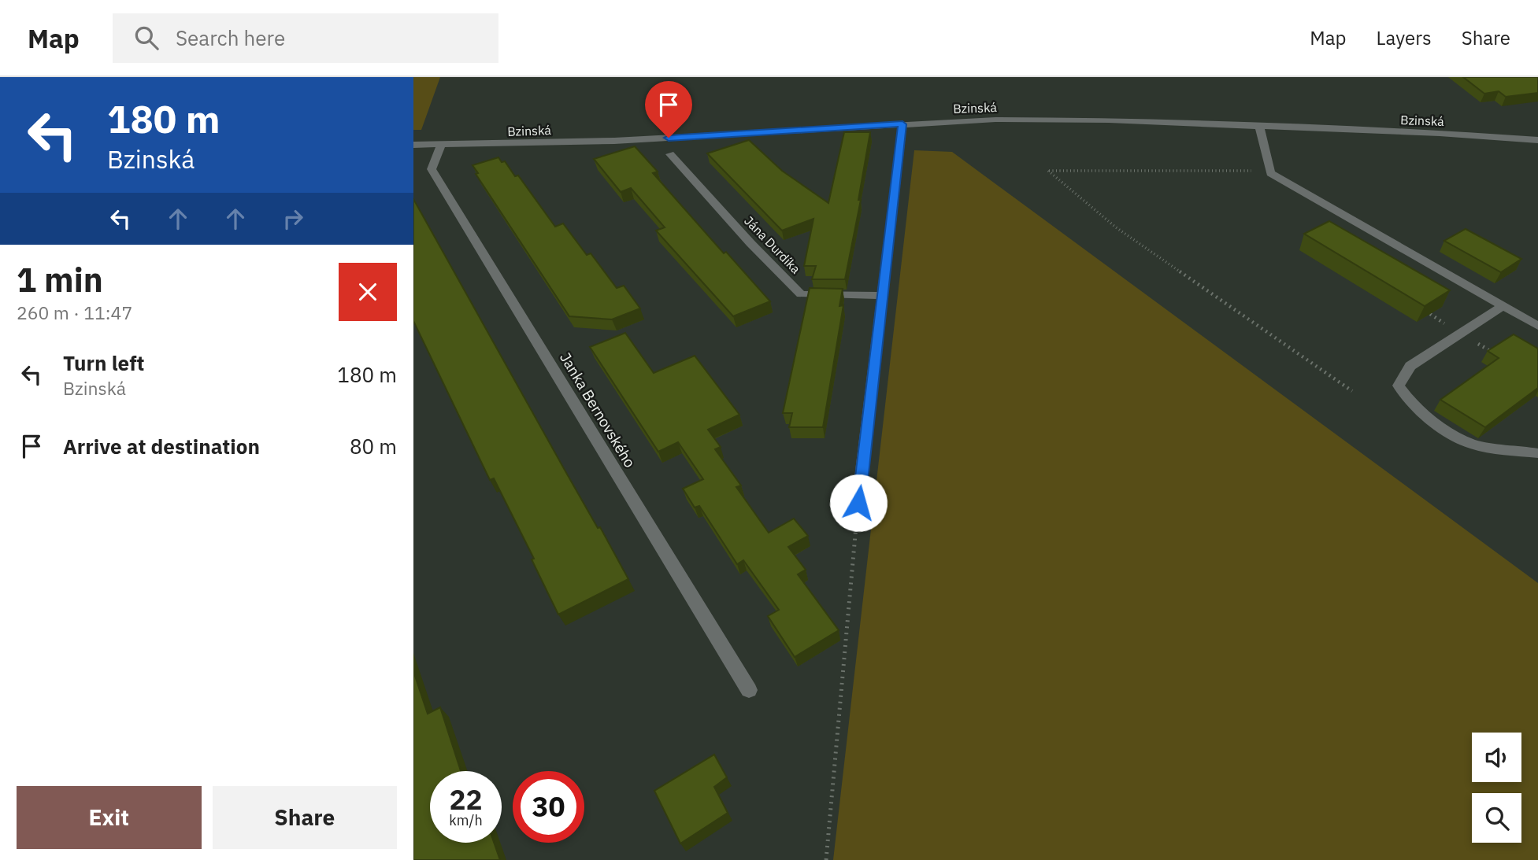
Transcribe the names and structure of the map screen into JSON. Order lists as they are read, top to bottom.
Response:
{
  "streets": {
    "street": ["Bzinská", "Jána Durdíka", "Janka Bernovského"]
  },
  "crossings": [
    ["Bzinská", "Janka Bernovského"]
  ],
  "page": {
    "header": "Map",
    "search": "Search here",
    "nav": ["Map", "Layers", "Share"],
    "turn": ["180 m", "Bzinská"],
    "heading": ["1 min", "260 m · 11:47"],
    "list": [
      {
        "name": "Turn left",
        "note": "Bzinská",
        "value": "180 m"
      },
      {
        "name": "Arrive at destination",
        "value": "80 m"
      }
    ],
    "speed": "22 km/h",
    "limit": "30",
    "buttons": ["Exit", "Share"]
  }
}
